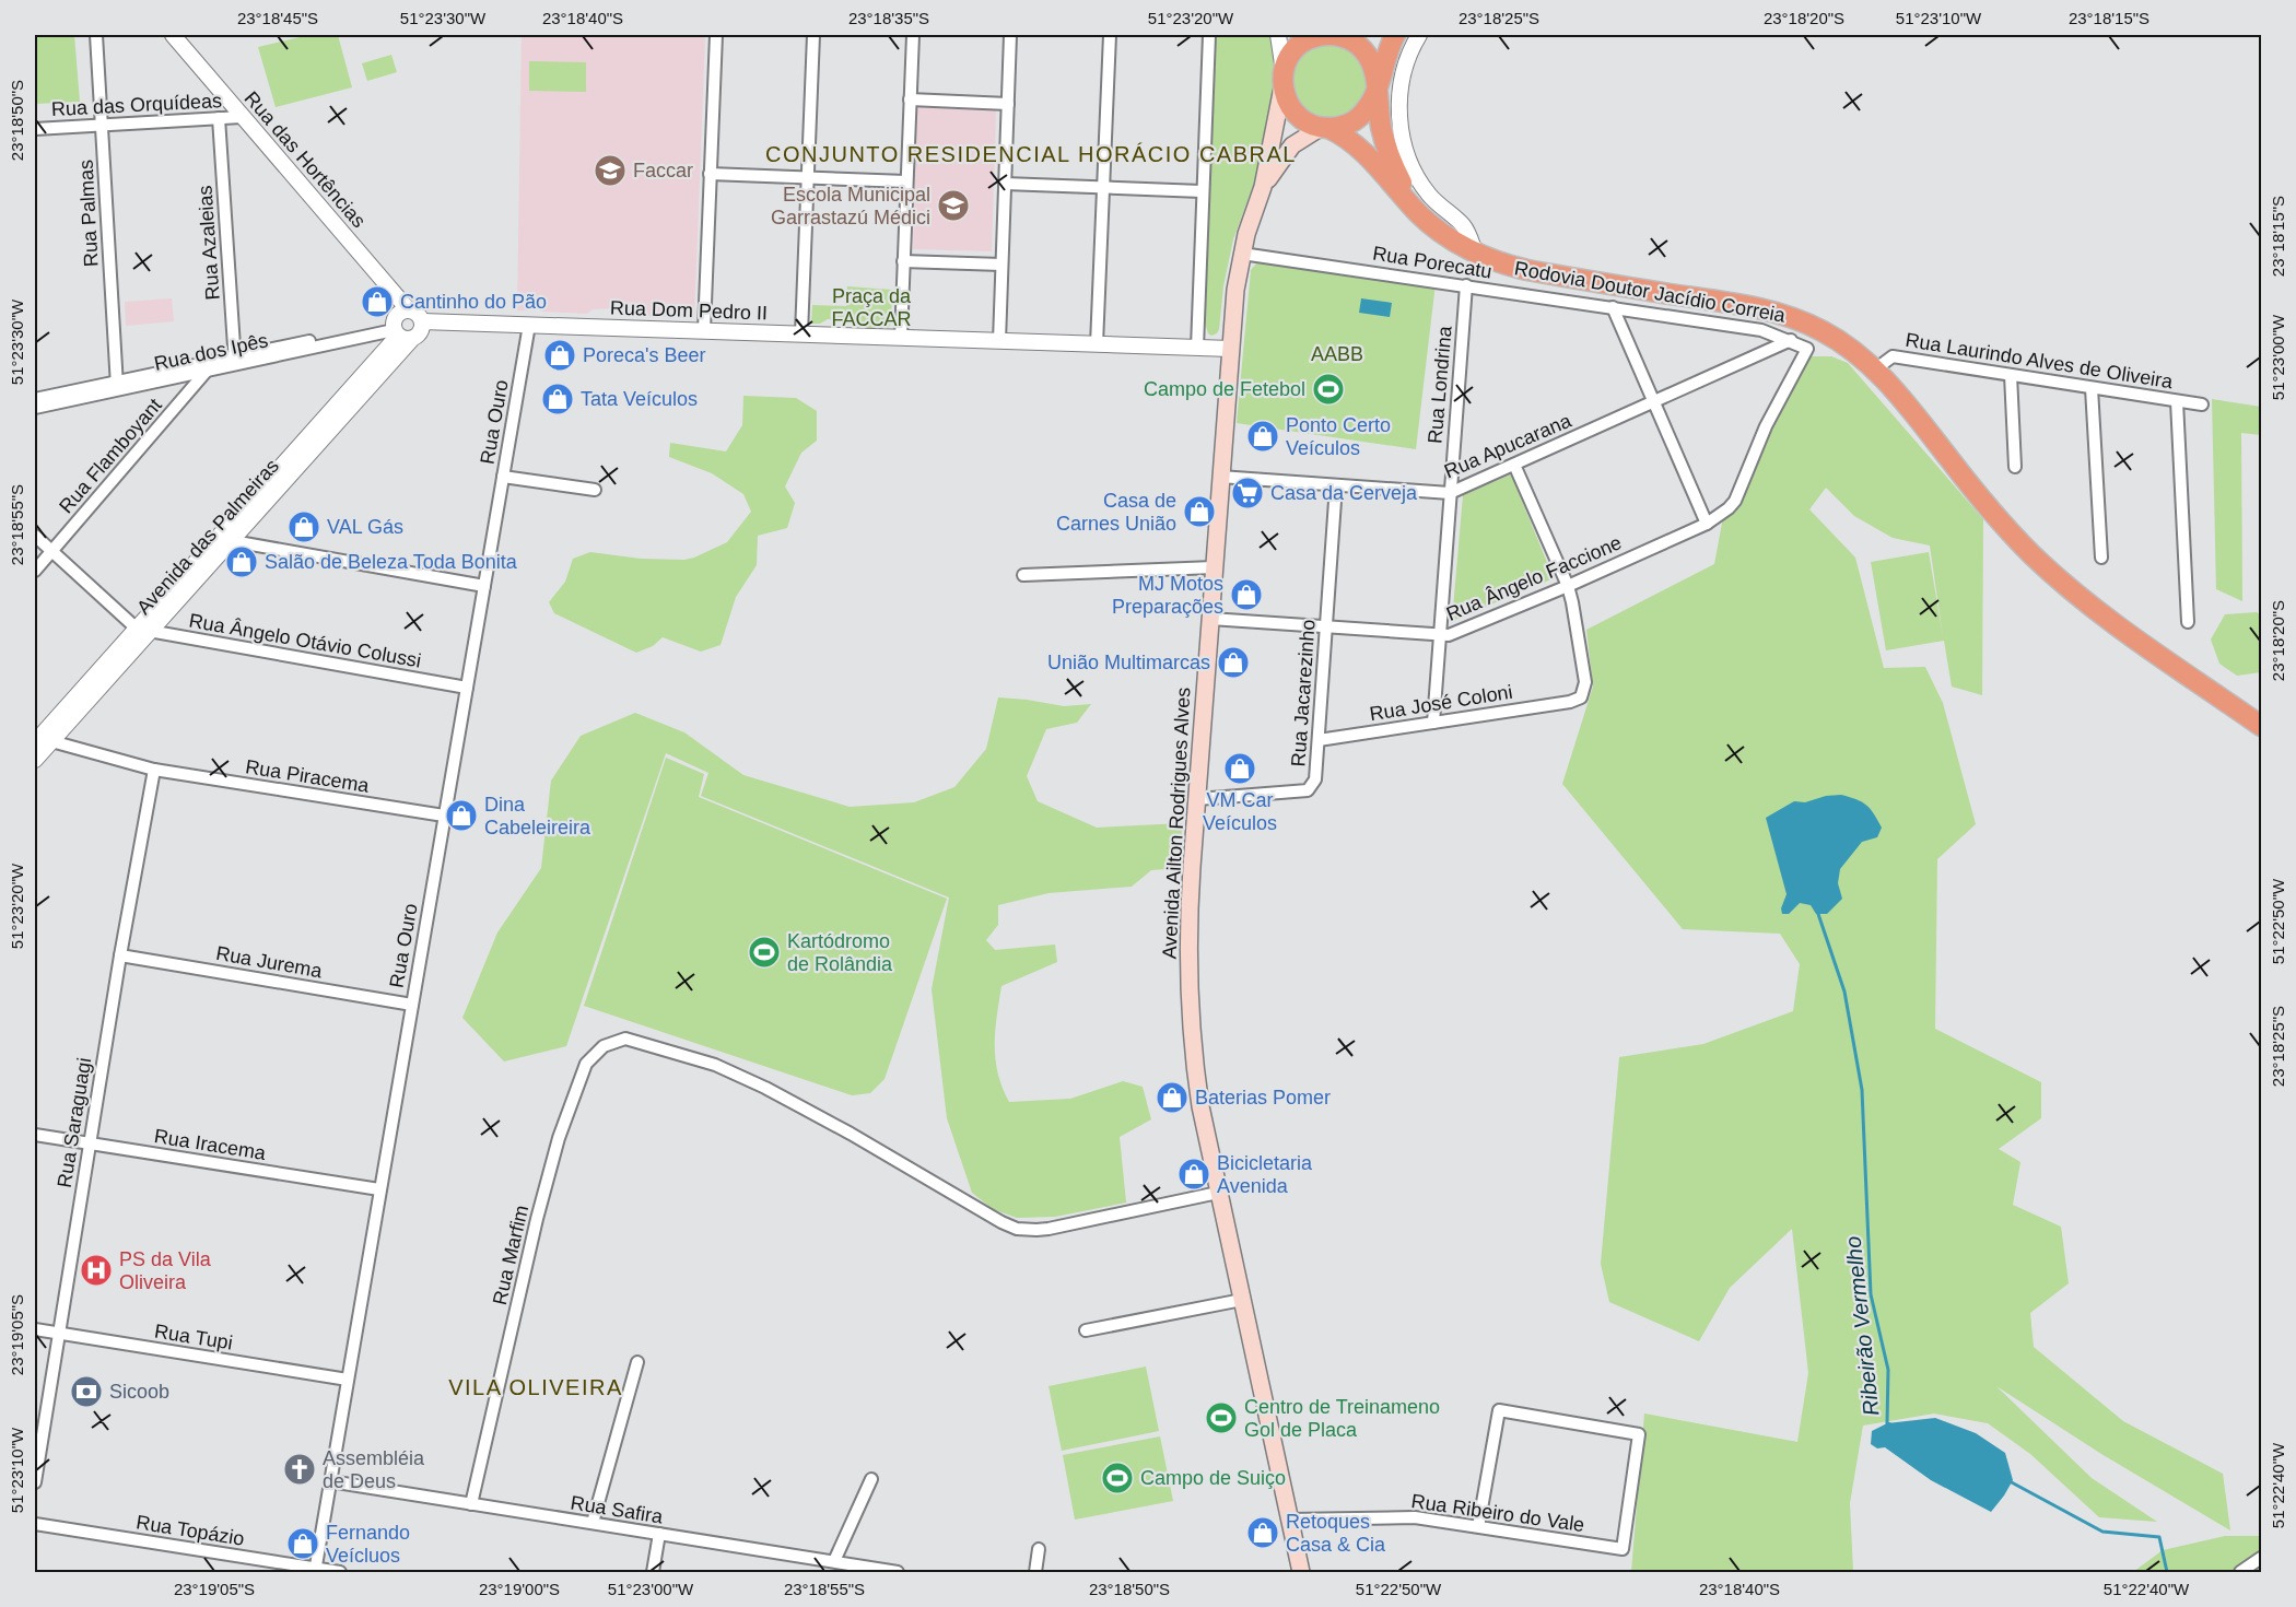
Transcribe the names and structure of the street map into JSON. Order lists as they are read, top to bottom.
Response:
{
  "streets": {
    "highway": ["Rodovia Doutor Jacídio Correia"],
    "main road": ["Avenida Ailton Rodrigues Alves"],
    "street": [
      "Rua das Orquídeas",
      "Rua das Hortências",
      "Rua Palmas",
      "Rua Azaleias",
      "Rua Porecatu",
      "Rua Dom Pedro II",
      "Rua dos Ipês",
      "Rua Laurindo Alves de Oliveira",
      "Rua Londrina",
      "Rua Ouro",
      "Rua Apucarana",
      "Rua Flamboyant",
      "Avenida das Palmeiras",
      "Rua Ângelo Faccione",
      "Rua Ângelo Otávio Colussi",
      "Rua Jacarezinho",
      "Rua José Coloni",
      "Rua Piracema",
      "Rua Jurema",
      "Rua Saraguagi",
      "Rua Iracema",
      "Rua Marfim",
      "Rua Tupi",
      "Rua Safira",
      "Rua Ribeiro do Vale",
      "Rua Topázio"
    ]
  },
  "crossings": [
    ["Rua das Orquídeas", "Rua das Hortências"],
    ["Rua das Orquídeas", "Rua Palmas"],
    ["Rua das Orquídeas", "Rua Azaleias"],
    ["Rua das Hortências", "Rua Dom Pedro II"],
    ["Rua Palmas", "Rua dos Ipês"],
    ["Rua Azaleias", "Rua dos Ipês"],
    ["Rua Porecatu", "Rua Londrina"],
    ["Rua Porecatu", "Rua Apucarana"],
    ["Rua Porecatu", "Rua Ângelo Faccione"],
    ["Rua Porecatu", "Avenida Ailton Rodrigues Alves"],
    ["Rodovia Doutor Jacídio Correia", "Rua Laurindo Alves de Oliveira"],
    ["Rua Dom Pedro II", "Rua Ouro"],
    ["Rua Dom Pedro II", "Avenida Ailton Rodrigues Alves"],
    ["Rua dos Ipês", "Rua Flamboyant"],
    ["Rua dos Ipês", "Avenida das Palmeiras"],
    ["Rua Londrina", "Rua Apucarana"],
    ["Rua Londrina", "Rua Ângelo Faccione"],
    ["Rua Londrina", "Rua José Coloni"],
    ["Rua Ouro", "Rua Ângelo Otávio Colussi"],
    ["Rua Ouro", "Rua Piracema"],
    ["Rua Ouro", "Rua Jurema"],
    ["Rua Ouro", "Rua Iracema"],
    ["Rua Ouro", "Rua Tupi"],
    ["Rua Ouro", "Rua Safira"],
    ["Rua Ouro", "Rua Topázio"],
    ["Rua Apucarana", "Rua Jacarezinho"],
    ["Rua Apucarana", "Avenida Ailton Rodrigues Alves"],
    ["Avenida das Palmeiras", "Rua Ângelo Otávio Colussi"],
    ["Avenida das Palmeiras", "Rua Piracema"],
    ["Rua Ângelo Faccione", "Rua Jacarezinho"],
    ["Rua Ângelo Faccione", "Rua José Coloni"],
    ["Rua Ângelo Faccione", "Avenida Ailton Rodrigues Alves"],
    ["Rua Jacarezinho", "Rua José Coloni"],
    ["Rua Jacarezinho", "Avenida Ailton Rodrigues Alves"],
    ["Rua Piracema", "Rua Saraguagi"],
    ["Avenida Ailton Rodrigues Alves", "Rua Marfim"],
    ["Avenida Ailton Rodrigues Alves", "Rua Ribeiro do Vale"],
    ["Rua Jurema", "Rua Saraguagi"],
    ["Rua Saraguagi", "Rua Iracema"],
    ["Rua Saraguagi", "Rua Tupi"],
    ["Rua Marfim", "Rua Safira"]
  ],
  "districts": ["CONJUNTO RESIDENCIAL HORÁCIO CABRAL", "VILA OLIVEIRA"],
  "water": ["Ribeirão Vermelho"],
  "parks": ["Praça da FACCAR", "AABB"],
  "places": {
    "school or university": ["Faccar", "Escola Municipal Garrastazú Médici"],
    "shop": [
      "Cantinho do Pão",
      "Poreca's Beer",
      "Tata Veículos",
      "Ponto Certo Veículos",
      "Casa de Carnes União",
      "VAL Gás",
      "Salão de Beleza Toda Bonita",
      "MJ Motos Preparações",
      "União Multimarcas",
      "VM Car Veículos",
      "Dina Cabeleireira",
      "Baterias Pomer",
      "Bicicletaria Avenida",
      "Retoques Casa & Cia",
      "Fernando Veícluos"
    ],
    "sports": [
      "Campo de Fetebol",
      "Kartódromo de Rolândia",
      "Centro de Treinameno Gol de Placa",
      "Campo de Suiço"
    ],
    "supermarket": ["Casa da Cerveja"],
    "hospital": ["PS da Vila Oliveira"],
    "bank": ["Sicoob"],
    "church": ["Assembléia de Deus"]
  },
  "coordinates": [
    "23°18'45\"S",
    "51°23'30\"W",
    "23°18'40\"S",
    "23°18'35\"S",
    "51°23'20\"W",
    "23°18'25\"S",
    "23°18'20\"S",
    "51°23'10\"W",
    "23°18'15\"S",
    "23°18'50\"S",
    "51°23'00\"W",
    "23°18'55\"S",
    "51°22'50\"W",
    "23°19'05\"S",
    "51°22'40\"W",
    "23°19'00\"S"
  ]
}
